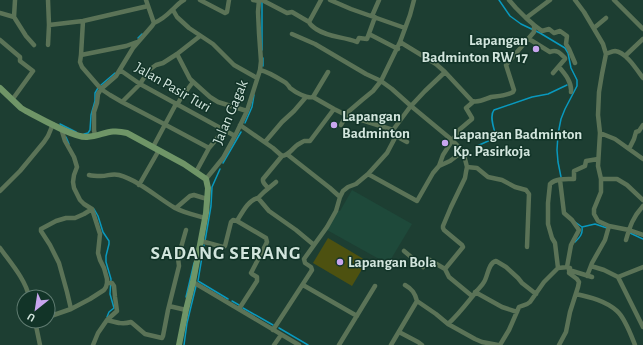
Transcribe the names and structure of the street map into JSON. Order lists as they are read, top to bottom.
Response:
{
  "streets": {
    "street": ["Jalan Pasir Turi", "Jalan Gagak"]
  },
  "crossings": [
    ["Jalan Pasir Turi", "Jalan Gagak"]
  ],
  "districts": ["SADANG SERANG"],
  "places": [
    "Lapangan Badminton RW 17",
    "Lapangan Badminton",
    "Lapangan Badminton Kp. Pasirkoja",
    "Lapangan Bola"
  ],
  "north": "bottom left"
}
